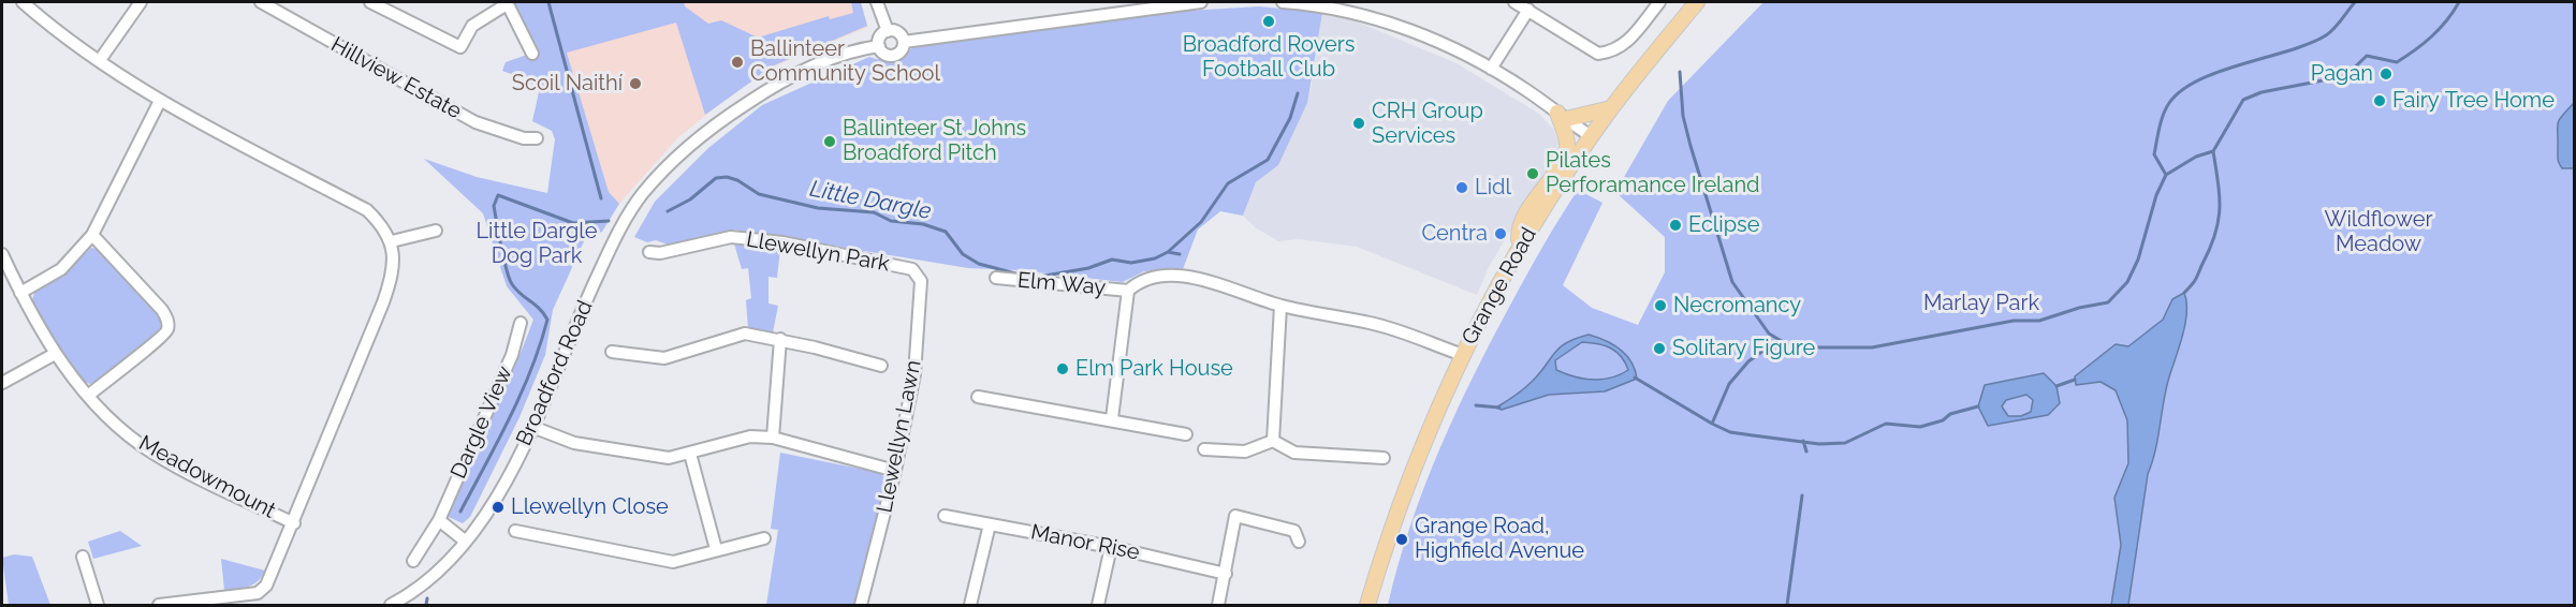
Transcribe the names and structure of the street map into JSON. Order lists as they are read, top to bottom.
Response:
{
  "streets": {
    "main road": ["Grange Road"],
    "street": [
      "Hillview Estate",
      "Llewellyn Park",
      "Elm Way",
      "Broadford Road",
      "Dargle View",
      "Llewellyn Lawn",
      "Meadowmount",
      "Manor Rise"
    ]
  },
  "crossings": [
    ["Llewellyn Park", "Llewellyn Lawn"]
  ],
  "water": ["Little Dargle"],
  "parks": ["Wildflower Meadow", "Little Dargle Dog Park", "Marlay Park"],
  "places": [
    "Broadford Rovers Football Club",
    "Ballinteer Community School",
    "Pagan",
    "Scoil Naithí",
    "Fairy Tree Home",
    "CRH Group Services",
    "Ballinteer St Johns Broadford Pitch",
    "Pilates Perforamance Ireland",
    "Lidl",
    "Eclipse",
    "Centra",
    "Necromancy",
    "Solitary Figure",
    "Elm Park House",
    "Llewellyn Close",
    "Grange Road, Highfield Avenue"
  ]
}
